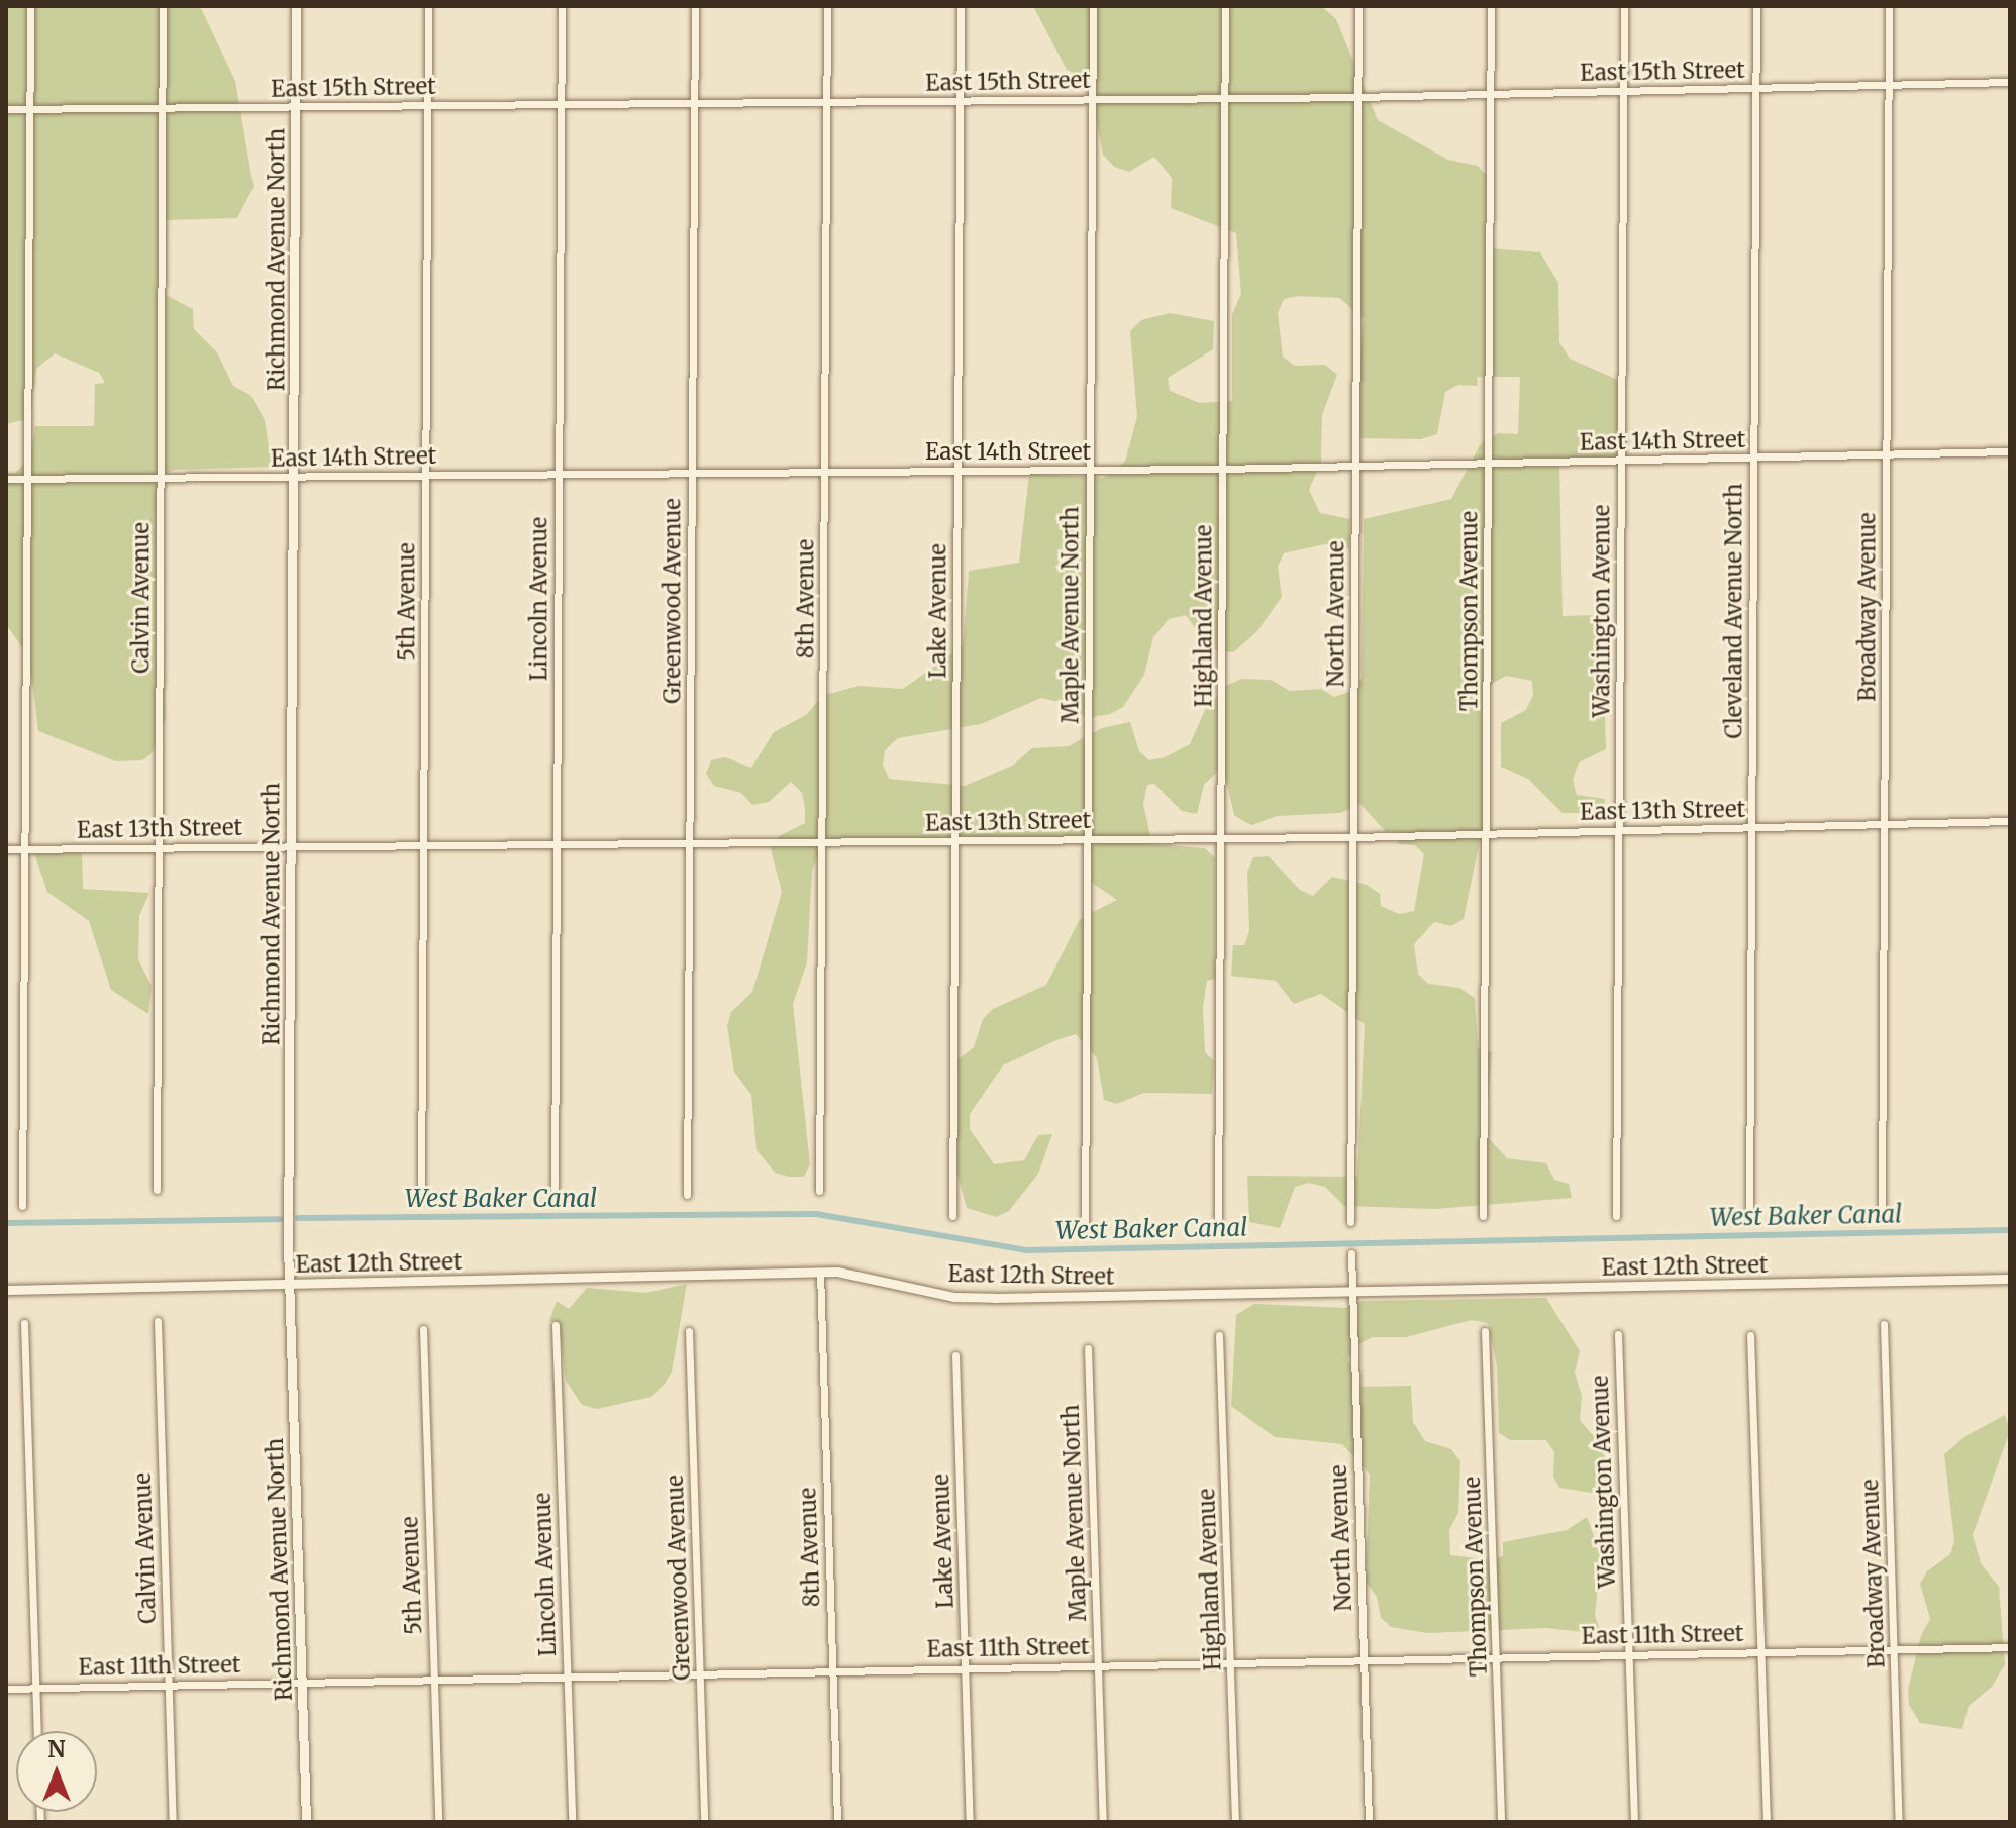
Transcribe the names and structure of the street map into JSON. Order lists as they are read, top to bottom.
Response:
{
  "streets": {
    "street": [
      "East 15th Street",
      "Richmond Avenue North",
      "East 14th Street",
      "Calvin Avenue",
      "Lincoln Avenue",
      "8th Avenue",
      "Greenwood Avenue",
      "5th Avenue",
      "Broadway Avenue",
      "Lake Avenue",
      "Thompson Avenue",
      "Washington Avenue",
      "Cleveland Avenue North",
      "North Avenue",
      "Maple Avenue North",
      "Highland Avenue",
      "East 13th Street",
      "East 12th Street",
      "East 11th Street"
    ]
  },
  "crossings": [
    ["East 15th Street", "Richmond Avenue North"],
    ["East 15th Street", "Calvin Avenue"],
    ["East 15th Street", "Lincoln Avenue"],
    ["East 15th Street", "8th Avenue"],
    ["East 15th Street", "Greenwood Avenue"],
    ["East 15th Street", "5th Avenue"],
    ["East 15th Street", "Broadway Avenue"],
    ["East 15th Street", "Lake Avenue"],
    ["East 15th Street", "Thompson Avenue"],
    ["East 15th Street", "Washington Avenue"],
    ["East 15th Street", "Cleveland Avenue North"],
    ["East 15th Street", "North Avenue"],
    ["East 15th Street", "Maple Avenue North"],
    ["East 15th Street", "Highland Avenue"],
    ["Richmond Avenue North", "East 14th Street"],
    ["Richmond Avenue North", "East 13th Street"],
    ["Richmond Avenue North", "East 12th Street"],
    ["Richmond Avenue North", "East 11th Street"],
    ["East 14th Street", "Calvin Avenue"],
    ["East 14th Street", "Lincoln Avenue"],
    ["East 14th Street", "8th Avenue"],
    ["East 14th Street", "Greenwood Avenue"],
    ["East 14th Street", "5th Avenue"],
    ["East 14th Street", "Broadway Avenue"],
    ["East 14th Street", "Lake Avenue"],
    ["East 14th Street", "Thompson Avenue"],
    ["East 14th Street", "Washington Avenue"],
    ["East 14th Street", "Cleveland Avenue North"],
    ["East 14th Street", "North Avenue"],
    ["East 14th Street", "Maple Avenue North"],
    ["East 14th Street", "Highland Avenue"],
    ["Calvin Avenue", "East 13th Street"],
    ["Calvin Avenue", "East 11th Street"],
    ["Lincoln Avenue", "East 13th Street"],
    ["Lincoln Avenue", "East 11th Street"],
    ["8th Avenue", "East 13th Street"],
    ["8th Avenue", "East 12th Street"],
    ["8th Avenue", "East 11th Street"],
    ["Greenwood Avenue", "East 13th Street"],
    ["Greenwood Avenue", "East 11th Street"],
    ["5th Avenue", "East 13th Street"],
    ["5th Avenue", "East 11th Street"],
    ["Broadway Avenue", "East 13th Street"],
    ["Broadway Avenue", "East 11th Street"],
    ["Lake Avenue", "East 13th Street"],
    ["Lake Avenue", "East 11th Street"],
    ["Thompson Avenue", "East 13th Street"],
    ["Thompson Avenue", "East 11th Street"],
    ["Washington Avenue", "East 13th Street"],
    ["Washington Avenue", "East 11th Street"],
    ["Cleveland Avenue North", "East 13th Street"],
    ["North Avenue", "East 13th Street"],
    ["North Avenue", "East 12th Street"],
    ["North Avenue", "East 11th Street"],
    ["Maple Avenue North", "East 13th Street"],
    ["Maple Avenue North", "East 11th Street"],
    ["Highland Avenue", "East 13th Street"],
    ["Highland Avenue", "East 11th Street"]
  ],
  "water": ["West Baker Canal"],
  "north": "top"
}
